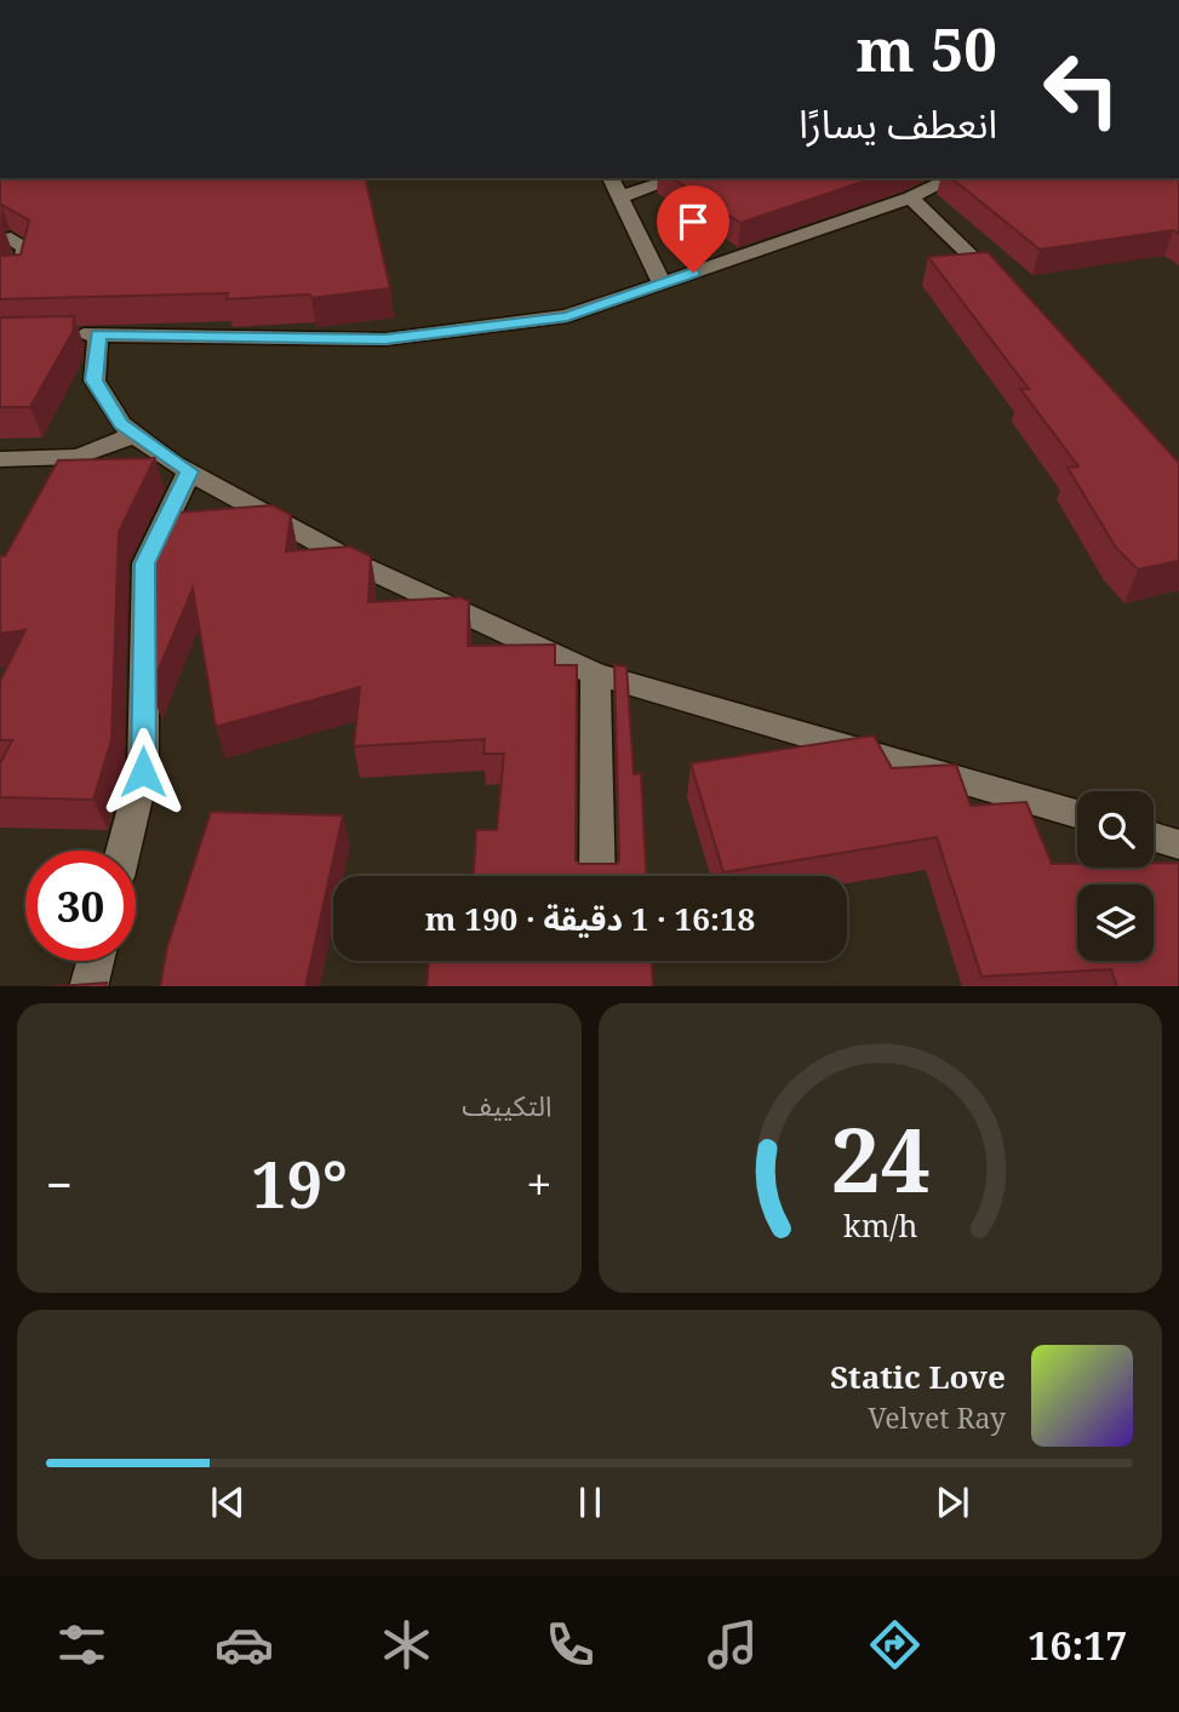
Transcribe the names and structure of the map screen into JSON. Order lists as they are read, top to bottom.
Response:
{
  "page": {
    "turn": ["50 m", "انعطف يسارًا"],
    "limit": "30",
    "trip": "16:18 · 1 دقيقة · 190 m",
    "tile": "التكييف",
    "heat": ["−", "19°", "+"],
    "song": ["Static Love", "Velvet Ray"],
    "tabs": "16:17",
    "gauge": ["24", "km/h"]
  }
}
